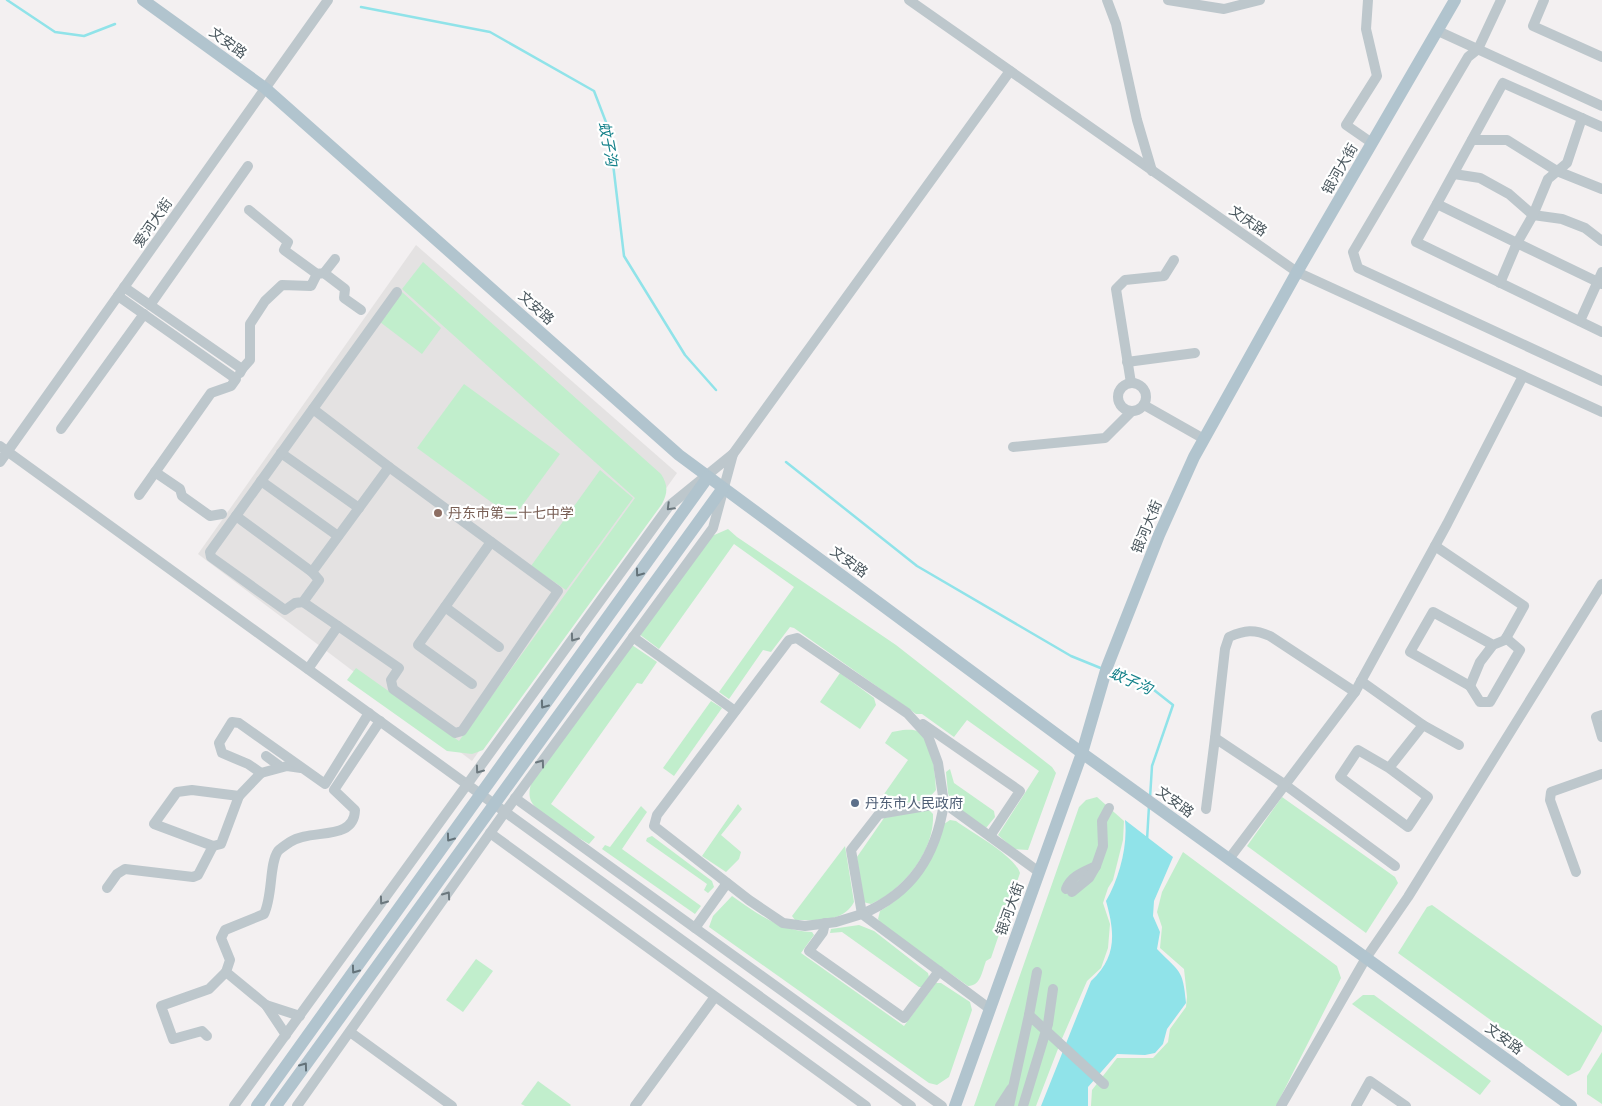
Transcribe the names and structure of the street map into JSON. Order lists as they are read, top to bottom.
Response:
{
  "streets": {
    "main road": ["文安路", "银河大街"],
    "street": ["文庆路", "爱河大街"]
  },
  "crossings": [
    ["文安路", "银河大街"],
    ["文安路", "爱河大街"],
    ["银河大街", "文庆路"]
  ],
  "water": ["蚊子沟"],
  "places": ["丹东市第二十七中学", "丹东市人民政府"]
}
